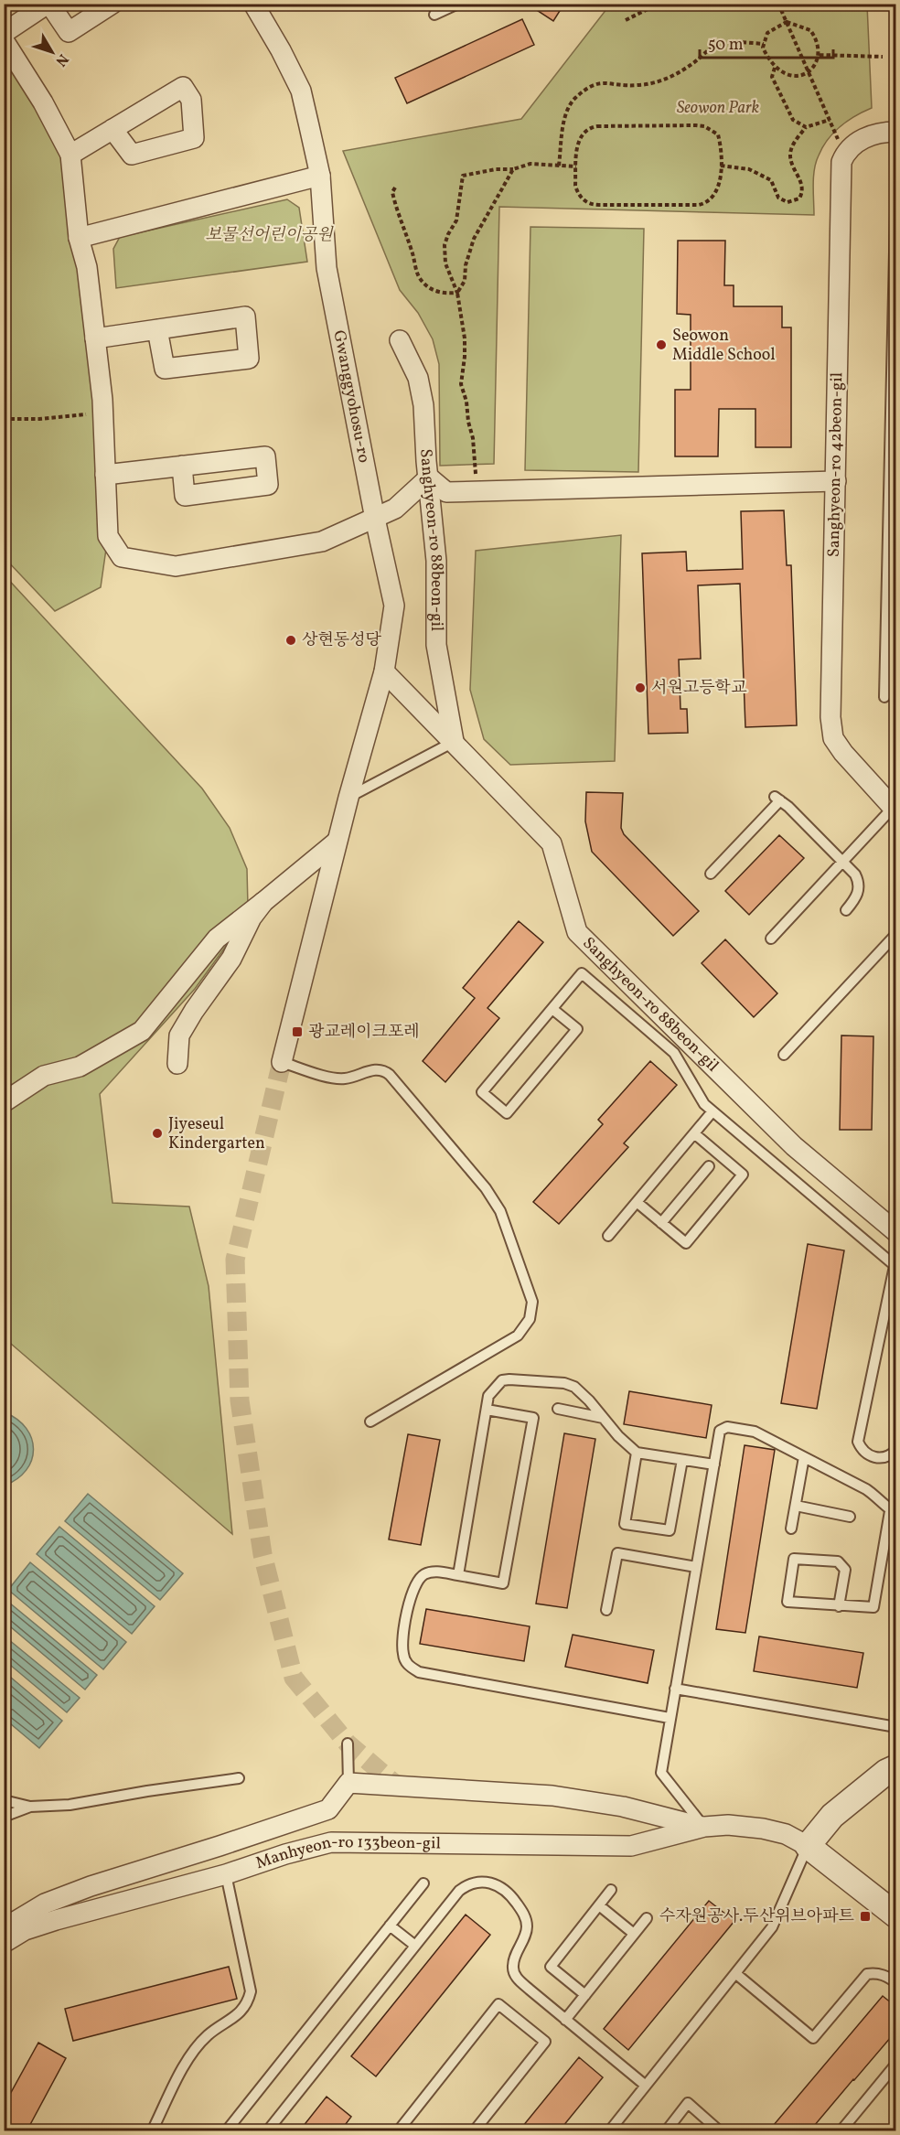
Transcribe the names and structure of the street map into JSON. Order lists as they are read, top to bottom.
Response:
{
  "streets": {
    "street": [
      "Gwanggyohosu-ro",
      "Sanghyeon-ro 42beon-gil",
      "Sanghyeon-ro 88beon-gil",
      "Manhyeon-ro 133beon-gil"
    ]
  },
  "crossings": [
    ["Gwanggyohosu-ro", "Sanghyeon-ro 88beon-gil"]
  ],
  "parks": ["Seowon Park", "보물선어린이공원"],
  "places": {
    "other": [
      "Seowon Middle School",
      "상현동성당",
      "서원고등학교",
      "Jiyeseul Kindergarten"
    ],
    "transit": ["광교레이크포레", "수자원공사.두산위브아파트"]
  },
  "scale_bar": "50 m",
  "north": "bottom right"
}
